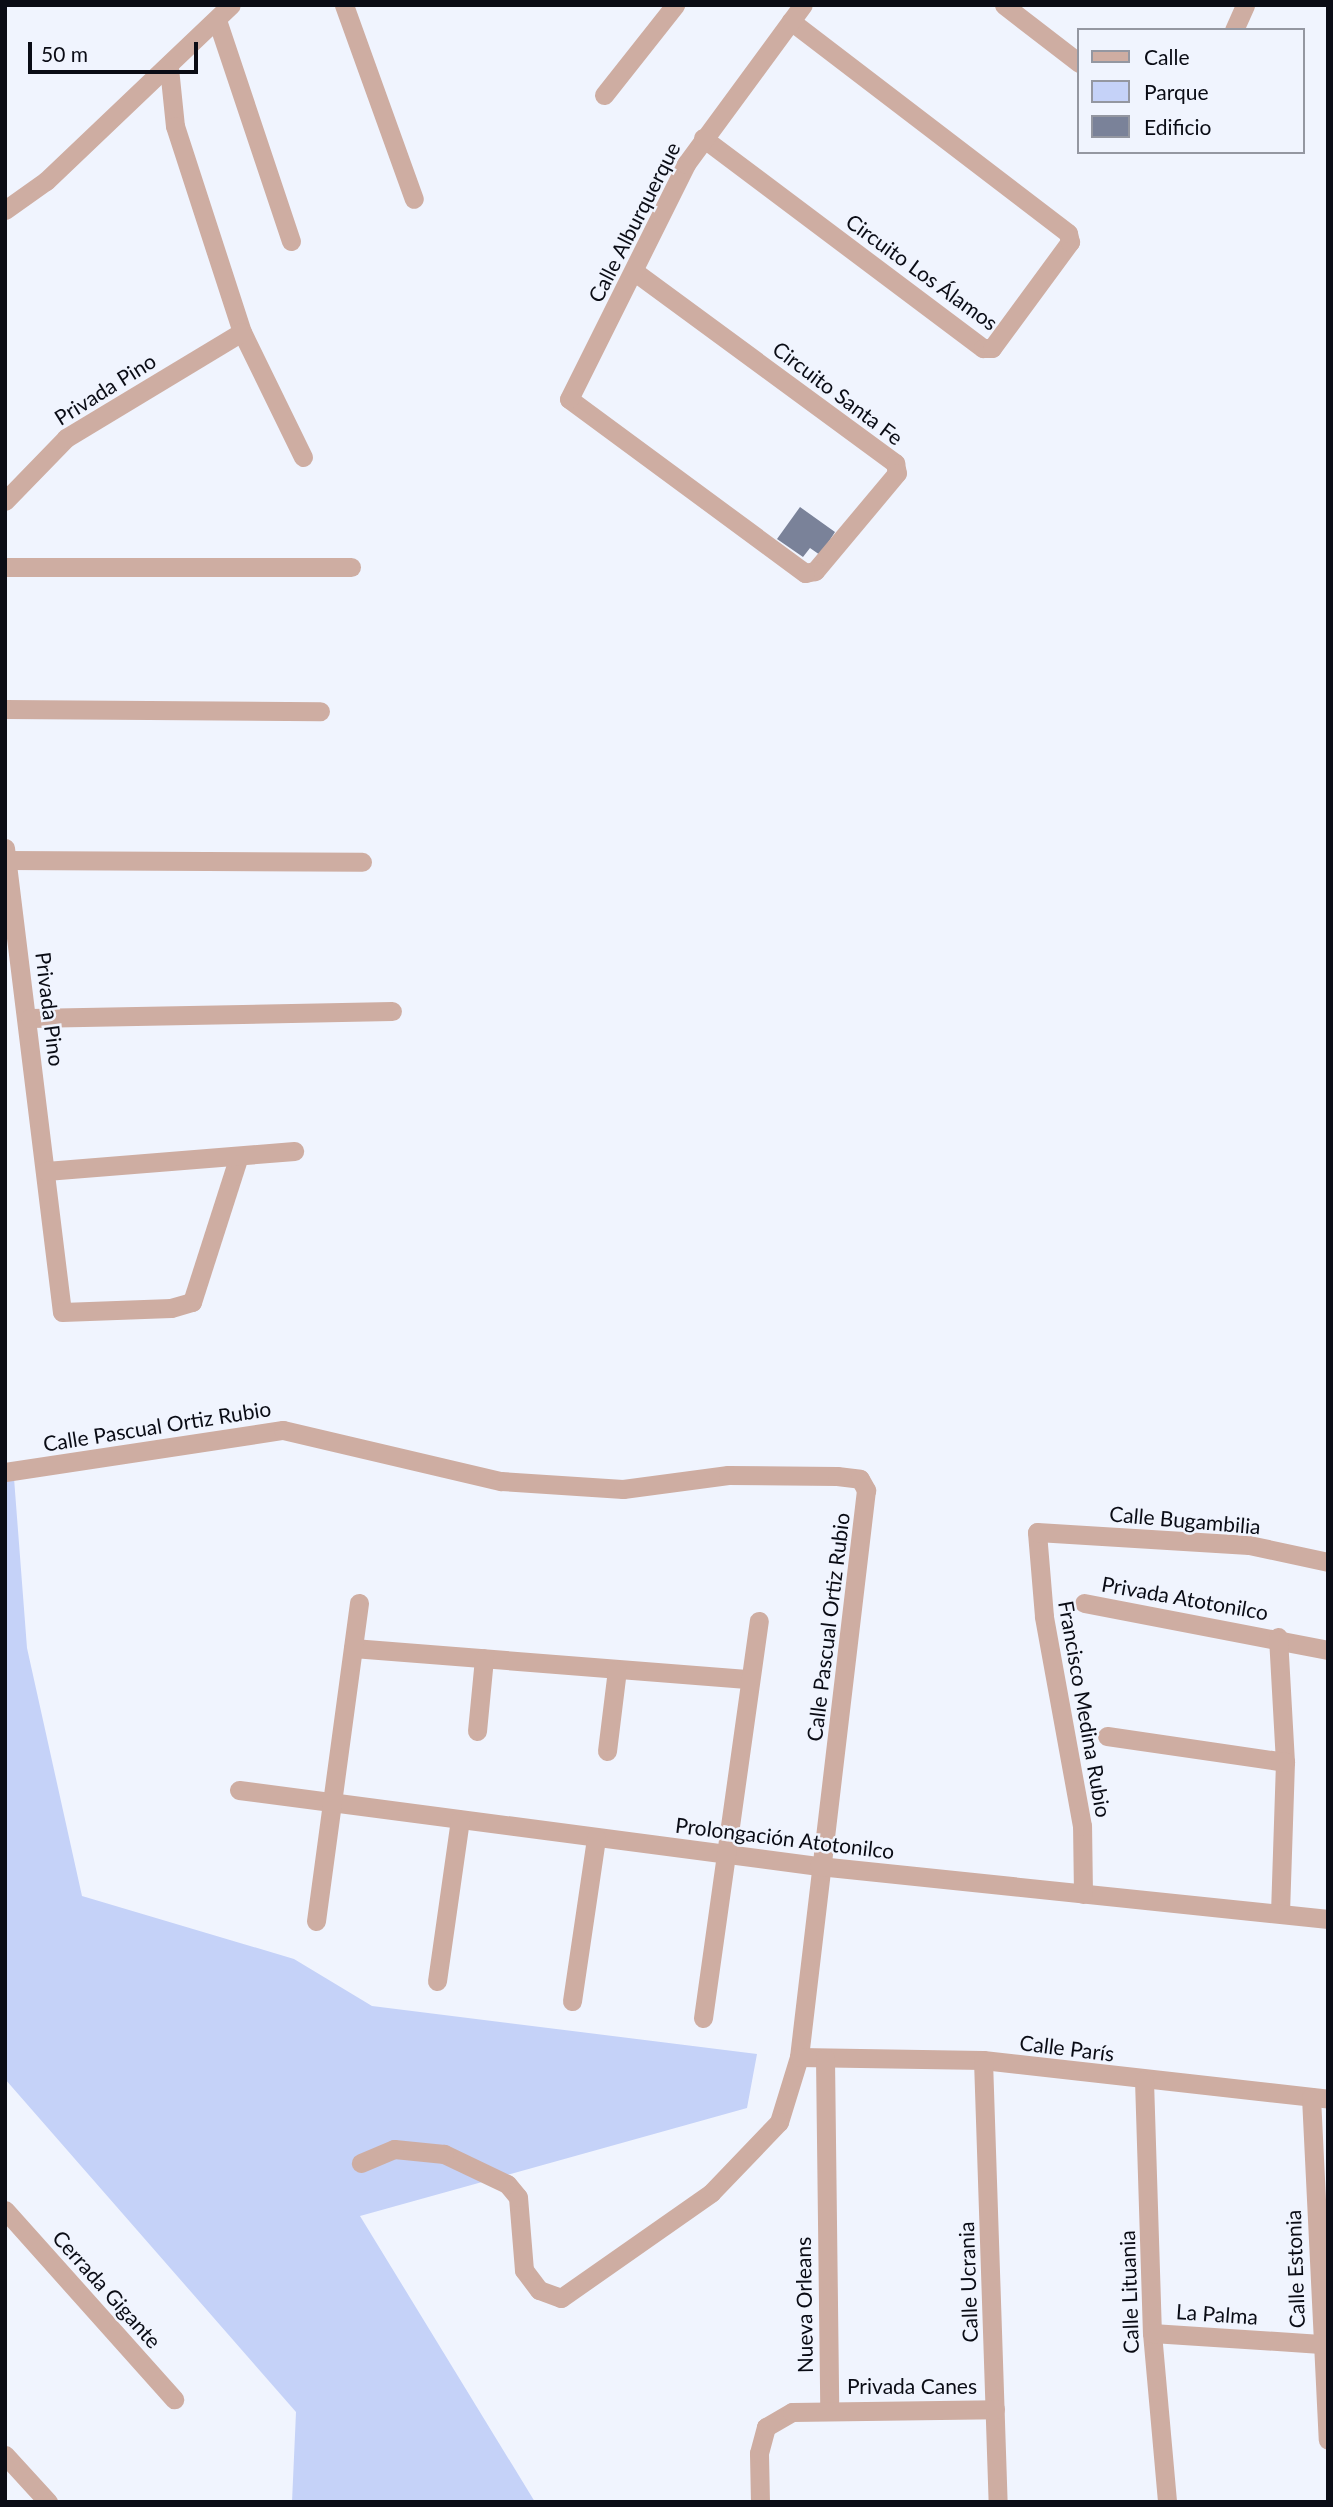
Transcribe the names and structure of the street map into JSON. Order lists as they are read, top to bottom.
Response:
{
  "streets": {
    "street": [
      "Calle Alburquerque",
      "Circuito Los Álamos",
      "Privada Pino",
      "Circuito Santa Fe",
      "Calle Pascual Ortiz Rubio",
      "Calle Bugambilia",
      "Privada Atotonilco",
      "Francisco Medina Rubio",
      "Prolongación Atotonilco",
      "Calle París",
      "Calle Estonia",
      "Calle Ucrania",
      "Cerrada Gigante",
      "Calle Lituania",
      "Nueva Orleans",
      "La Palma",
      "Privada Canes"
    ]
  },
  "crossings": [
    ["Calle Alburquerque", "Circuito Los Álamos"],
    ["Calle Alburquerque", "Circuito Santa Fe"],
    ["Calle Pascual Ortiz Rubio", "Prolongación Atotonilco"],
    ["Calle Pascual Ortiz Rubio", "Calle París"],
    ["Calle Bugambilia", "Francisco Medina Rubio"],
    ["Privada Atotonilco", "Prolongación Atotonilco"],
    ["Francisco Medina Rubio", "Prolongación Atotonilco"],
    ["Calle París", "Calle Estonia"],
    ["Calle París", "Calle Ucrania"],
    ["Calle París", "Calle Lituania"],
    ["Calle París", "Nueva Orleans"],
    ["Calle Estonia", "La Palma"],
    ["Calle Ucrania", "Privada Canes"],
    ["Calle Lituania", "La Palma"],
    ["Nueva Orleans", "Privada Canes"]
  ],
  "legend": ["Calle", "Parque", "Edificio"],
  "scale_bar": "50 m"
}
